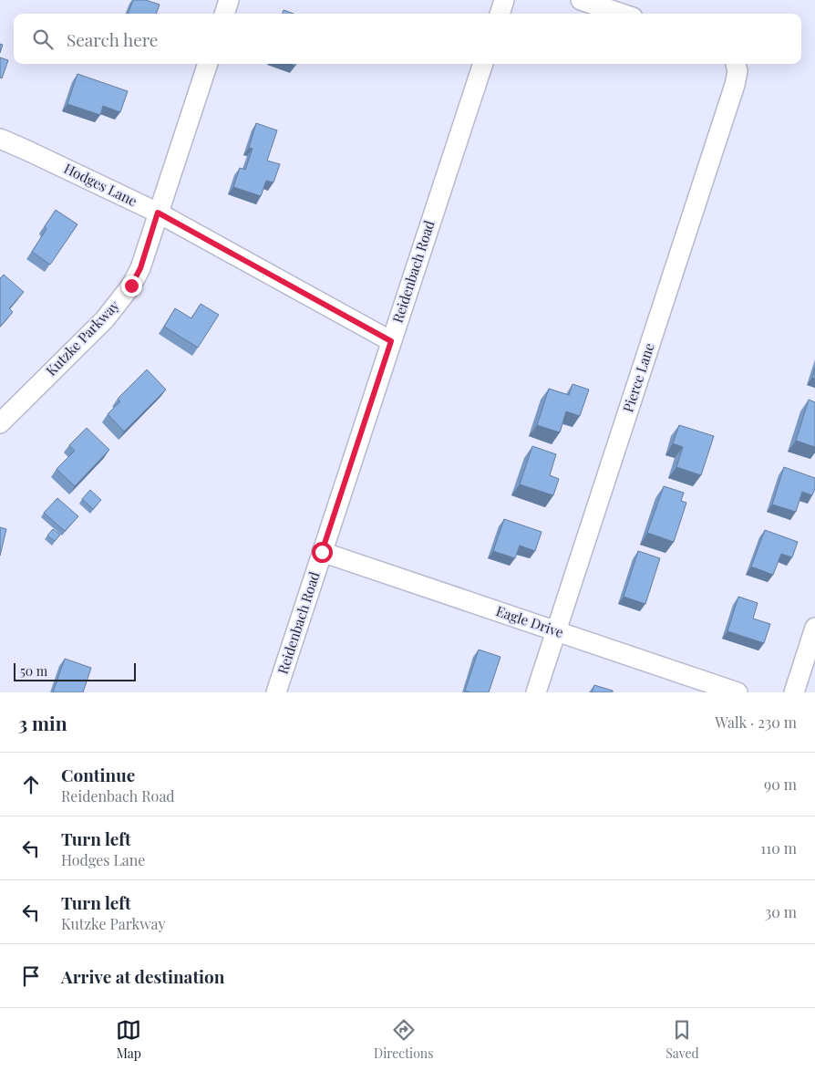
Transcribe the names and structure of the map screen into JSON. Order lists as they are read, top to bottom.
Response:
{
  "streets": {
    "street": [
      "Hodges Lane",
      "Reidenbach Road",
      "Kutzke Parkway",
      "Pierce Lane",
      "Eagle Drive"
    ]
  },
  "crossings": [
    ["Hodges Lane", "Reidenbach Road"],
    ["Hodges Lane", "Kutzke Parkway"],
    ["Reidenbach Road", "Eagle Drive"],
    ["Pierce Lane", "Eagle Drive"]
  ],
  "scale_bar": "50 m",
  "page": {
    "search": "Search here",
    "scale": "50 m",
    "heading": ["3 min", "Walk · 230 m"],
    "list": [
      ["Continue", "Reidenbach Road", "90 m"],
      ["Turn left", "Hodges Lane", "110 m"],
      ["Turn left", "Kutzke Parkway", "30 m"],
      "Arrive at destination"
    ],
    "nav": ["Map", "Directions", "Saved"]
  }
}
